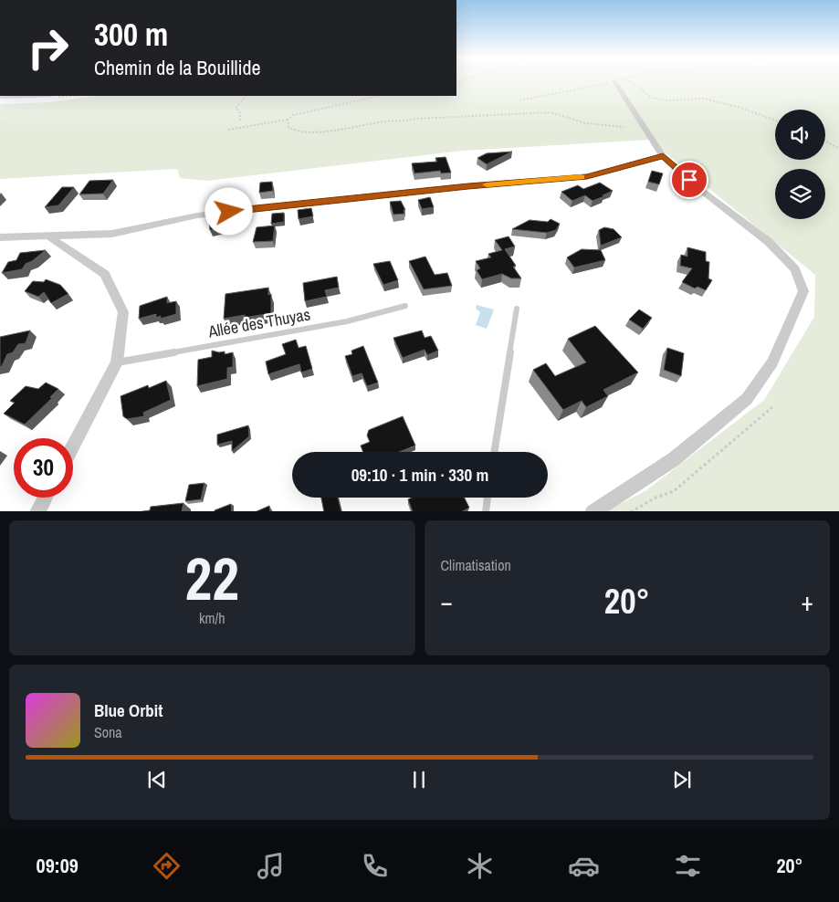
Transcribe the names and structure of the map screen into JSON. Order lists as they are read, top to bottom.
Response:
{
  "streets": {
    "lane": ["Allée des Thuyas"]
  },
  "page": {
    "turn": ["300 m", "Chemin de la Bouillide"],
    "limit": "30",
    "trip": "09:10 · 1 min · 330 m",
    "tile": [
      ["22", "km/h"],
      "Climatisation"
    ],
    "heat": ["−", "20°", "+"],
    "song": ["Blue Orbit", "Sona"],
    "tabs": ["09:09", "20°"]
  }
}
